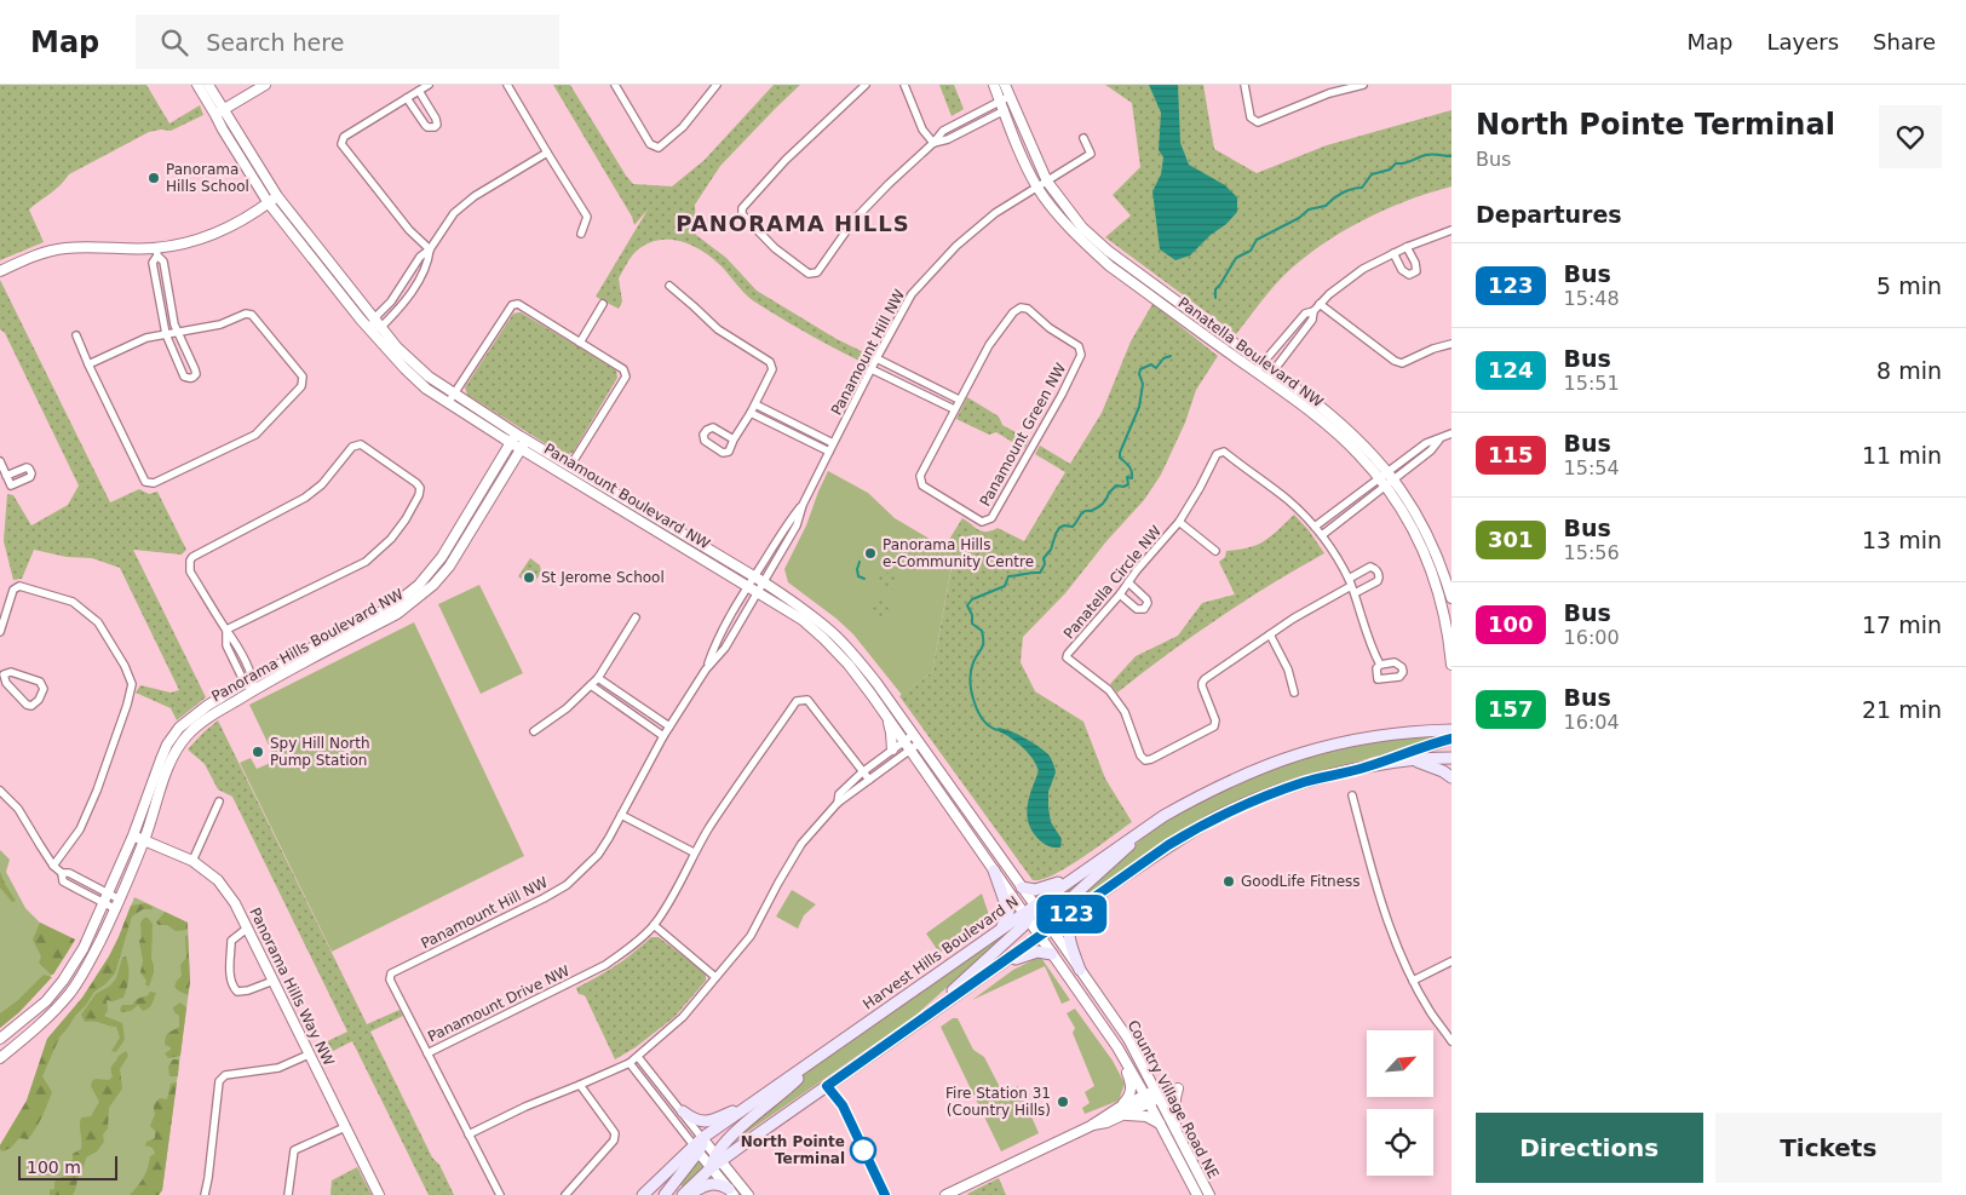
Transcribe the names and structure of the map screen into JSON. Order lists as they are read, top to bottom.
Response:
{
  "streets": {
    "main road": ["Harvest Hills Boulevard N"],
    "street": [
      "Panamount Hill NW",
      "Panatella Boulevard NW",
      "Panamount Green NW",
      "Panamount Boulevard NW",
      "Panatella Circle NW",
      "Panorama Hills Boulevard NW",
      "Panorama Hills Way NW",
      "Panamount Drive NW",
      "Country Village Road NE"
    ]
  },
  "crossings": [
    ["Panamount Hill NW", "Panatella Boulevard NW"],
    ["Panamount Hill NW", "Panamount Boulevard NW"],
    ["Panamount Hill NW", "Panamount Drive NW"],
    ["Panamount Boulevard NW", "Panorama Hills Boulevard NW"],
    ["Panamount Boulevard NW", "Harvest Hills Boulevard N"],
    ["Panamount Boulevard NW", "Country Village Road NE"],
    ["Panorama Hills Boulevard NW", "Panorama Hills Way NW"]
  ],
  "districts": ["PANORAMA HILLS"],
  "places": [
    "Panorama Hills School",
    "Panorama Hills e-Community Centre",
    "St Jerome School",
    "Spy Hill North Pump Station",
    "GoodLife Fitness",
    "Fire Station 31 (Country Hills)",
    "North Pointe Terminal"
  ],
  "lines": ["bus line 123"],
  "scale_bar": "100 m",
  "north": "top right",
  "page": {
    "header": "Map",
    "search": "Search here",
    "nav": ["Map", "Layers", "Share"],
    "on_map": "123",
    "heading": [
      ["North Pointe Terminal", "Bus"],
      "Departures"
    ],
    "list": [
      {
        "mark": "123",
        "name": "Bus",
        "note": "15:48",
        "value": "5 min"
      },
      {
        "mark": "124",
        "name": "Bus",
        "note": "15:51",
        "value": "8 min"
      },
      {
        "mark": "115",
        "name": "Bus",
        "note": "15:54",
        "value": "11 min"
      },
      {
        "mark": "301",
        "name": "Bus",
        "note": "15:56",
        "value": "13 min"
      },
      {
        "mark": "100",
        "name": "Bus",
        "note": "16:00",
        "value": "17 min"
      },
      {
        "mark": "157",
        "name": "Bus",
        "note": "16:04",
        "value": "21 min"
      }
    ],
    "buttons": ["Directions", "Tickets"],
    "scale": "100 m"
  }
}
